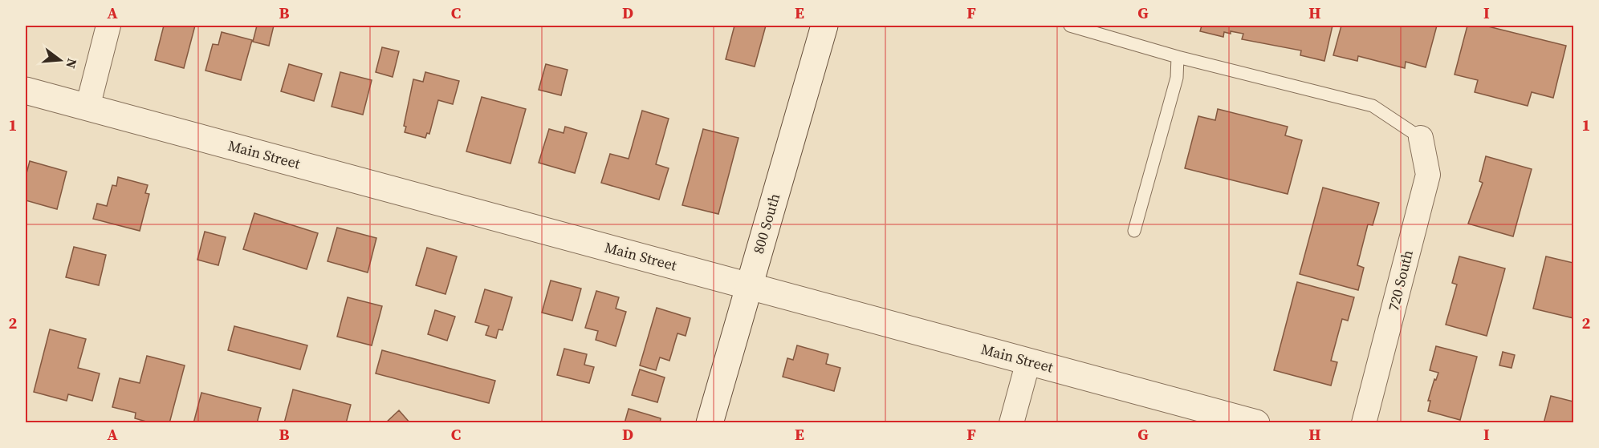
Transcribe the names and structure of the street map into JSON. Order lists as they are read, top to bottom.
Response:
{
  "streets": {
    "street": ["Main Street", "800 South", "720 South"]
  },
  "crossings": [
    ["Main Street", "800 South"]
  ],
  "north": "right",
  "grid": {
    "columns": [
      "A",
      "B",
      "C",
      "D",
      "E",
      "F",
      "G",
      "H",
      "I"
    ],
    "rows": ["1", "2"]
  }
}
